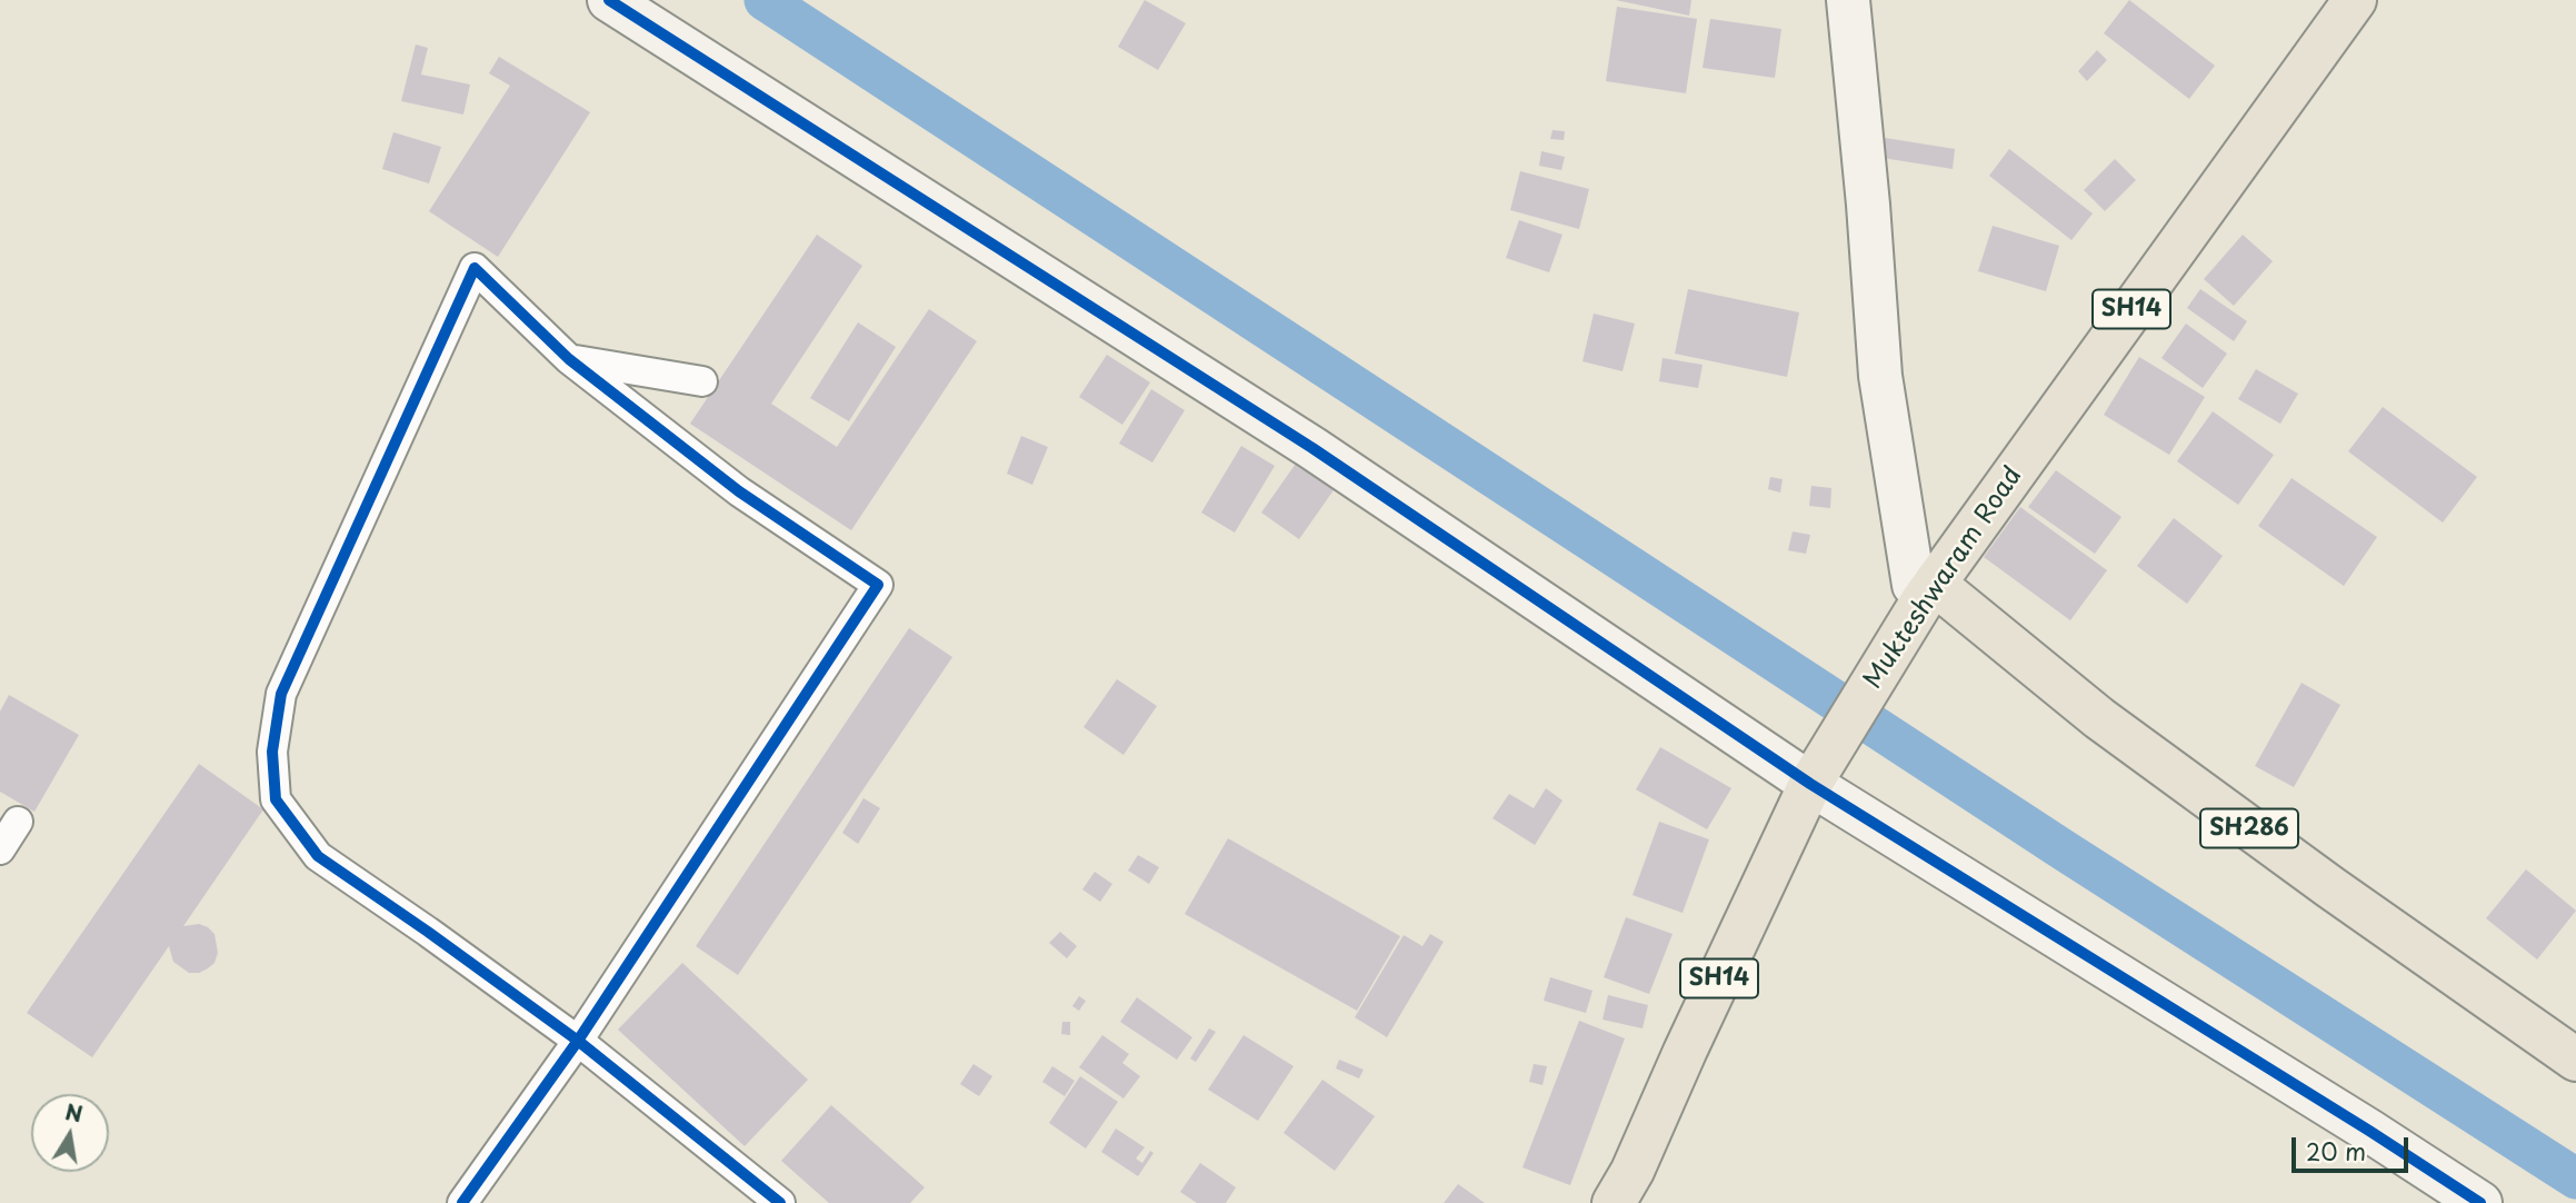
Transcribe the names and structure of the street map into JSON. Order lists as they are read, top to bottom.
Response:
{
  "streets": {
    "main road": ["SH14", "Mukteshwaram Road", "SH286"]
  },
  "crossings": [
    ["Mukteshwaram Road", "SH286"]
  ],
  "scale_bar": "20 m",
  "north": "top"
}
